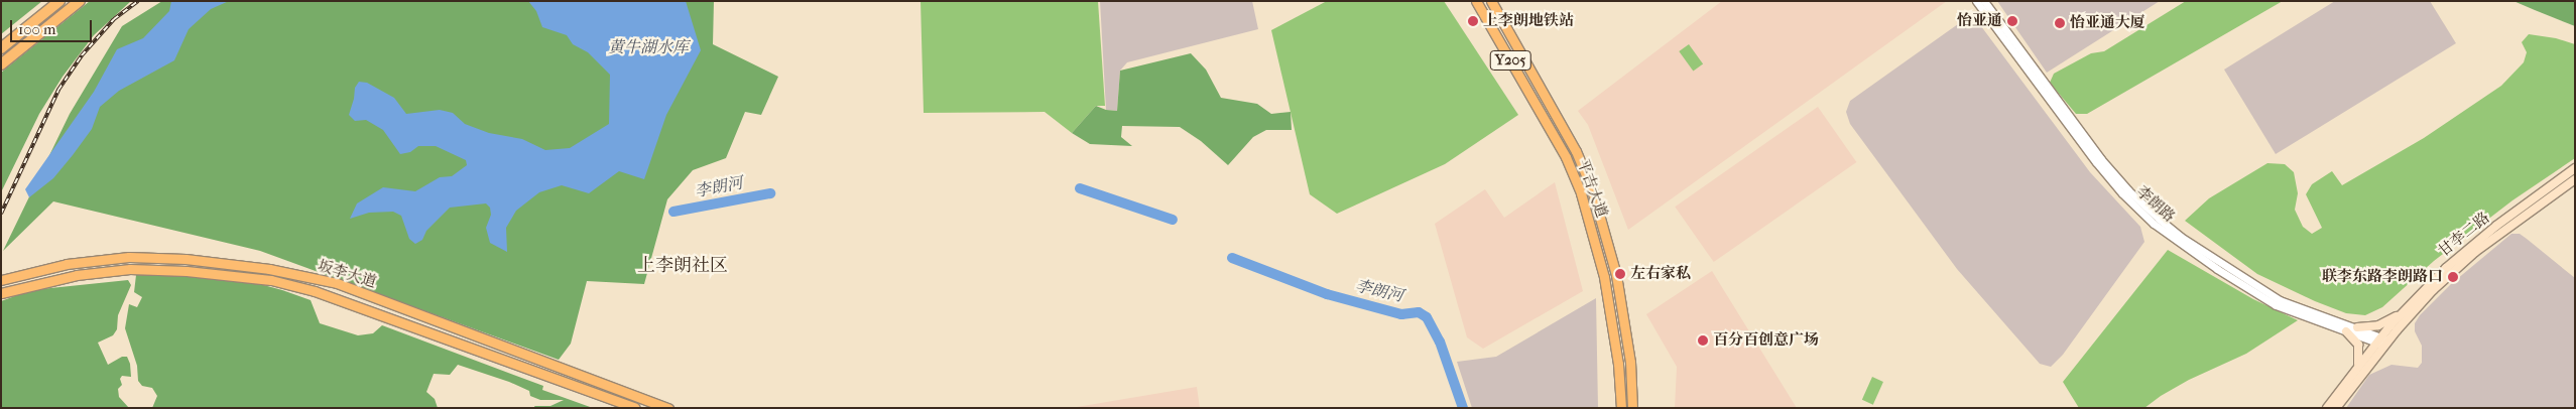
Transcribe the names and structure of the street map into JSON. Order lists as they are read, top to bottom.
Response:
{
  "streets": {
    "main road": [
      "Y205",
      "平吉大道",
      "甘李二路",
      "坂李大道"
    ],
    "street": ["李朗路"]
  },
  "crossings": [
    ["李朗路", "甘李二路"]
  ],
  "districts": ["上李朗社区"],
  "water": ["黄牛湖水库", "李朗河"],
  "places": [
    "上李朗地铁站",
    "怡亚通",
    "怡亚通大厦",
    "左右家私",
    "联李东路李朗路口",
    "百分百创意广场"
  ],
  "scale_bar": "100 m"
}
